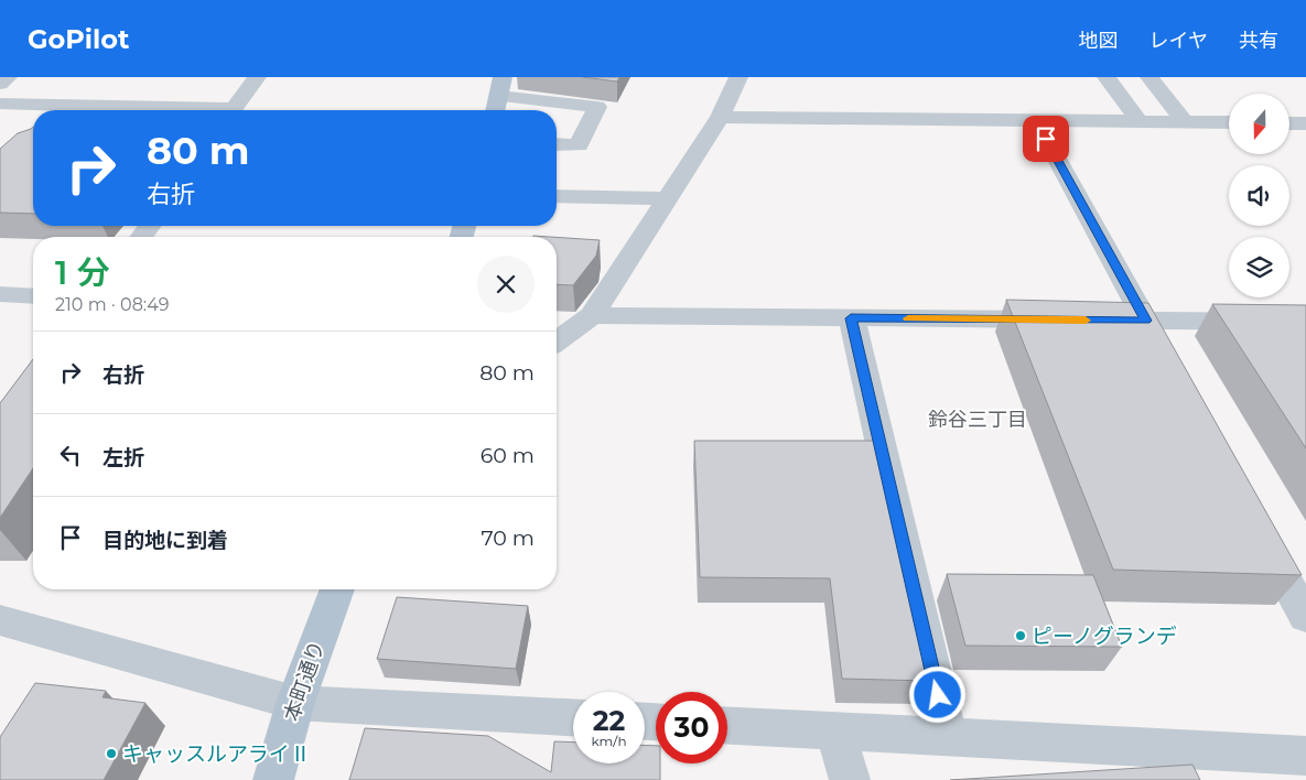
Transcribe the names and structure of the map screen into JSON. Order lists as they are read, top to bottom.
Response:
{
  "streets": {
    "main road": ["本町通り"]
  },
  "districts": ["鈴谷三丁目"],
  "places": ["ピーノグランデ", "キャッスルアライⅡ"],
  "north": "bottom",
  "page": {
    "header": "GoPilot",
    "nav": ["地図", "レイヤ", "共有"],
    "turn": ["80 m", "右折"],
    "heading": ["1 分", "210 m · 08:49"],
    "list": [
      {
        "name": "右折",
        "value": "80 m"
      },
      {
        "name": "左折",
        "value": "60 m"
      },
      {
        "name": "目的地に到着",
        "value": "70 m"
      }
    ],
    "speed": "22 km/h",
    "limit": "30"
  }
}
